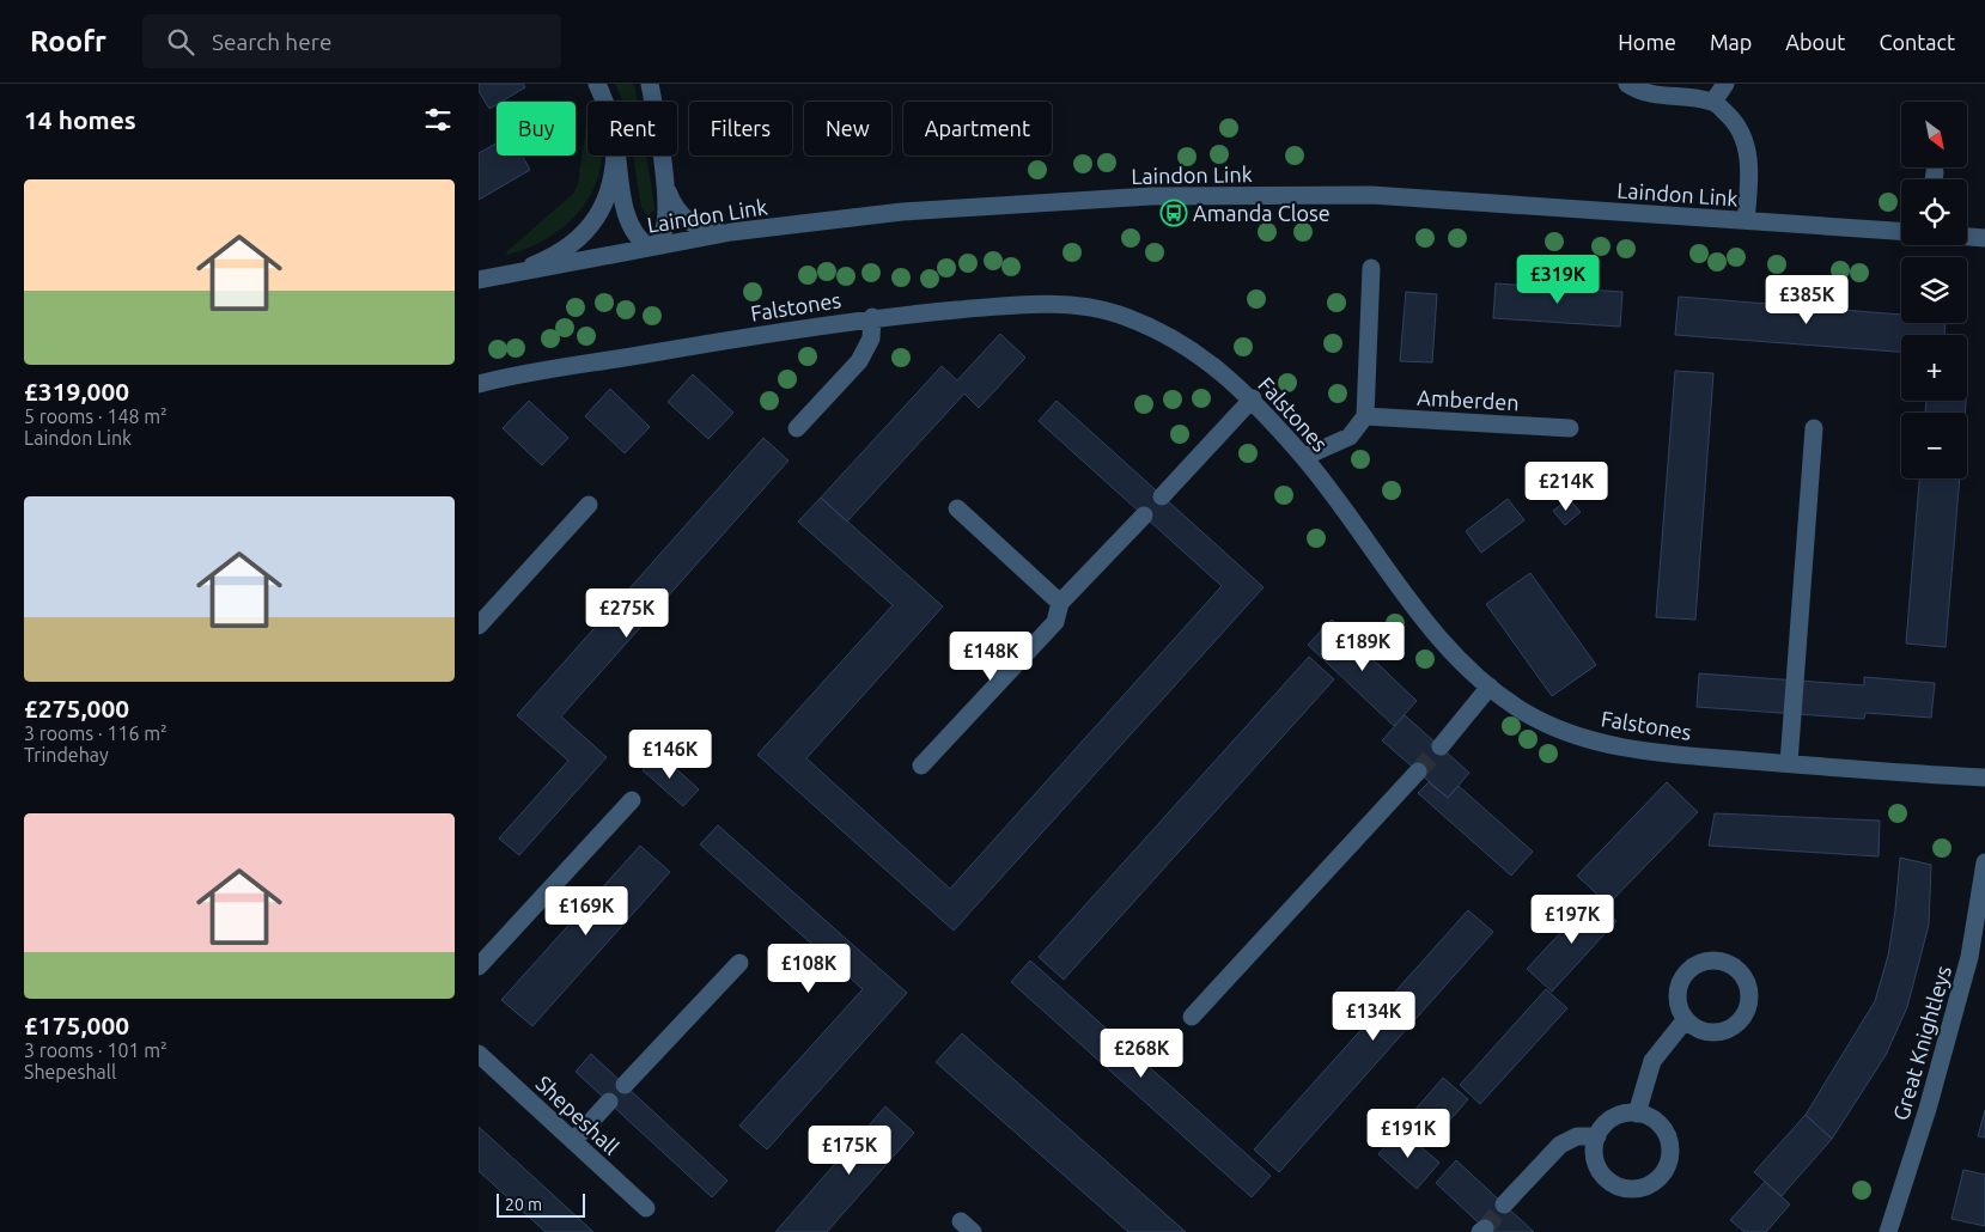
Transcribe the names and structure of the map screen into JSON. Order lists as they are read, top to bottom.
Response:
{
  "streets": {
    "street": [
      "Laindon Link",
      "Falstones",
      "Amberden",
      "Great Knightleys",
      "Shepeshall"
    ]
  },
  "places": {
    "bus stop": ["Amanda Close"]
  },
  "scale_bar": "20 m",
  "north": "bottom right",
  "page": {
    "header": "Roofr",
    "search": "Search here",
    "nav": [
      "Home",
      "Map",
      "About",
      "Contact"
    ],
    "heading": "14 homes",
    "map_buttons": ["+", "−"],
    "chip": [
      "Buy",
      "Rent",
      "Filters",
      "New",
      "Apartment"
    ],
    "list": [
      {
        "name": "£319,000",
        "note": "5 rooms · 148 m² · Laindon Link"
      },
      {
        "name": "£275,000",
        "note": "3 rooms · 116 m² · Trindehay"
      },
      {
        "name": "£175,000",
        "note": "3 rooms · 101 m² · Shepeshall"
      }
    ],
    "price": [
      "£319K",
      "£385K",
      "£214K",
      "£275K",
      "£189K",
      "£148K",
      "£146K",
      "£169K",
      "£197K",
      "£108K",
      "£134K",
      "£268K",
      "£191K",
      "£175K"
    ],
    "scale": "20 m"
  }
}
